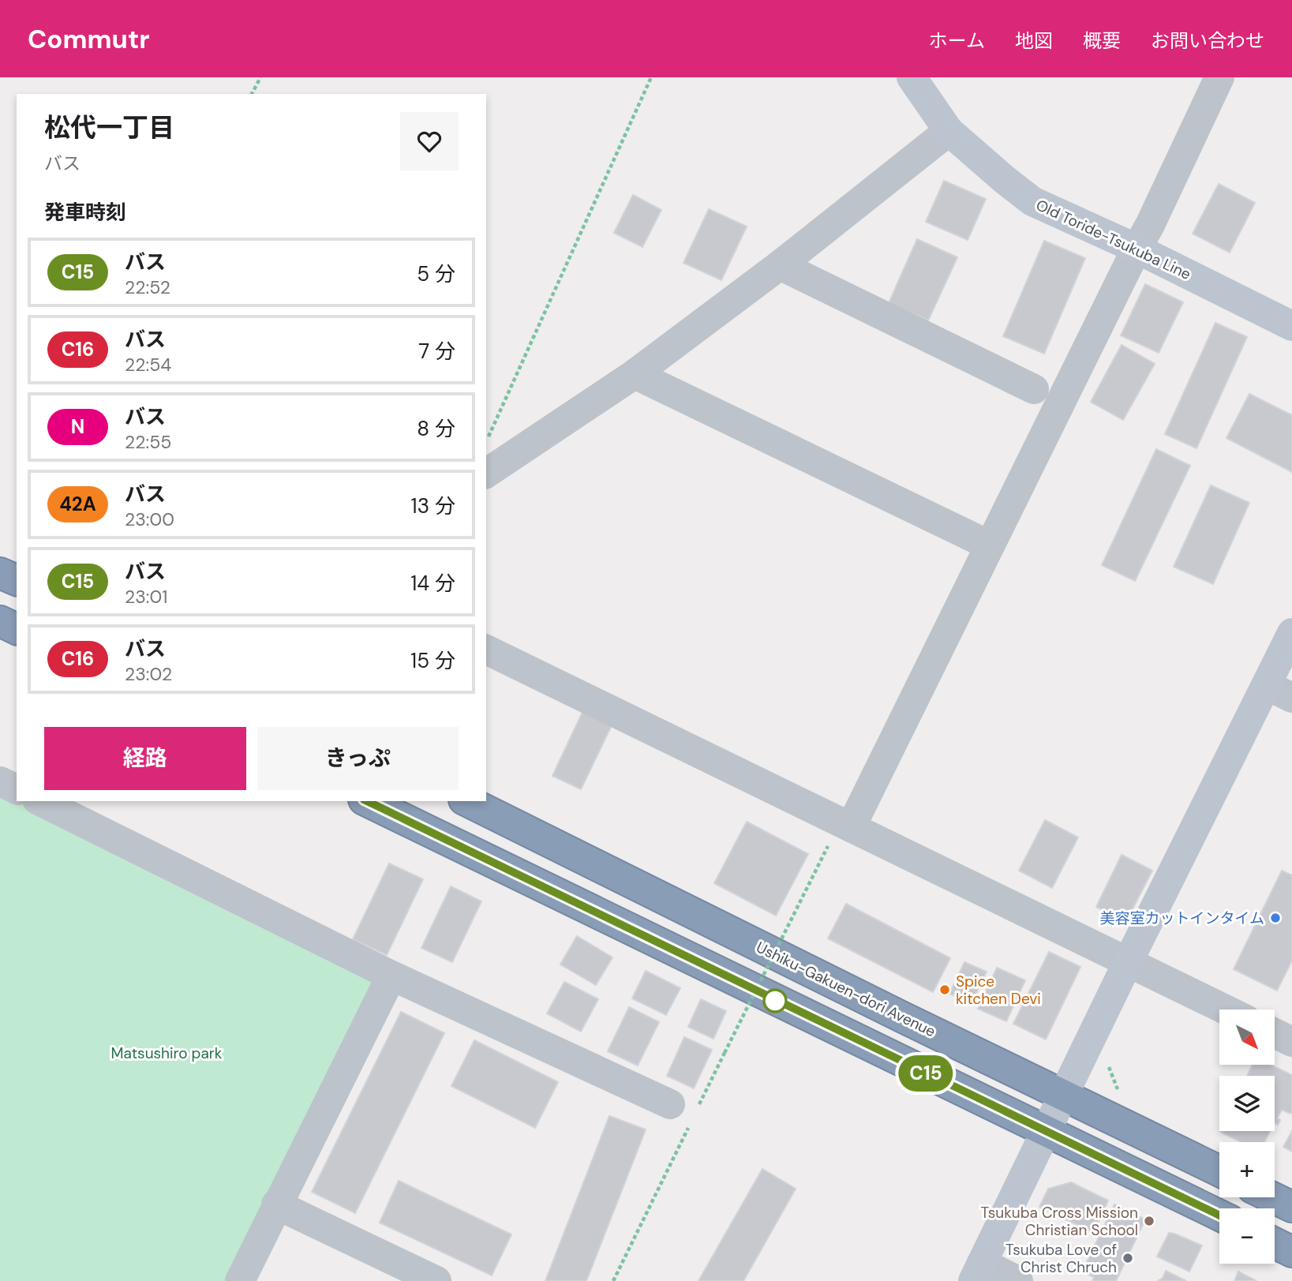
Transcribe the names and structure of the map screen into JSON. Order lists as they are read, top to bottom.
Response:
{
  "streets": {
    "highway": ["Ushiku-Gakuen-dori Avenue"],
    "street": ["Old Toride-Tsukuba Line"]
  },
  "parks": ["Matsushiro park"],
  "places": [
    "美容室カットインタイム",
    "Spice kitchen Devi",
    "Tsukuba Cross Mission Christian School",
    "Tsukuba Love of Christ Chruch"
  ],
  "lines": ["bus line C15"],
  "north": "bottom right",
  "page": {
    "header": "Commutr",
    "nav": [
      "ホーム",
      "地図",
      "概要",
      "お問い合わせ"
    ],
    "on_map": "C15",
    "heading": [
      ["松代一丁目", "バス"],
      "発車時刻"
    ],
    "list": [
      {
        "mark": "C15",
        "name": "バス",
        "note": "22:52",
        "value": "5 分"
      },
      {
        "mark": "C16",
        "name": "バス",
        "note": "22:54",
        "value": "7 分"
      },
      {
        "mark": "N",
        "name": "バス",
        "note": "22:55",
        "value": "8 分"
      },
      {
        "mark": "42A",
        "name": "バス",
        "note": "23:00",
        "value": "13 分"
      },
      {
        "mark": "C15",
        "name": "バス",
        "note": "23:01",
        "value": "14 分"
      },
      {
        "mark": "C16",
        "name": "バス",
        "note": "23:02",
        "value": "15 分"
      }
    ],
    "buttons": ["経路", "きっぷ"],
    "map_buttons": ["+", "−"]
  }
}
